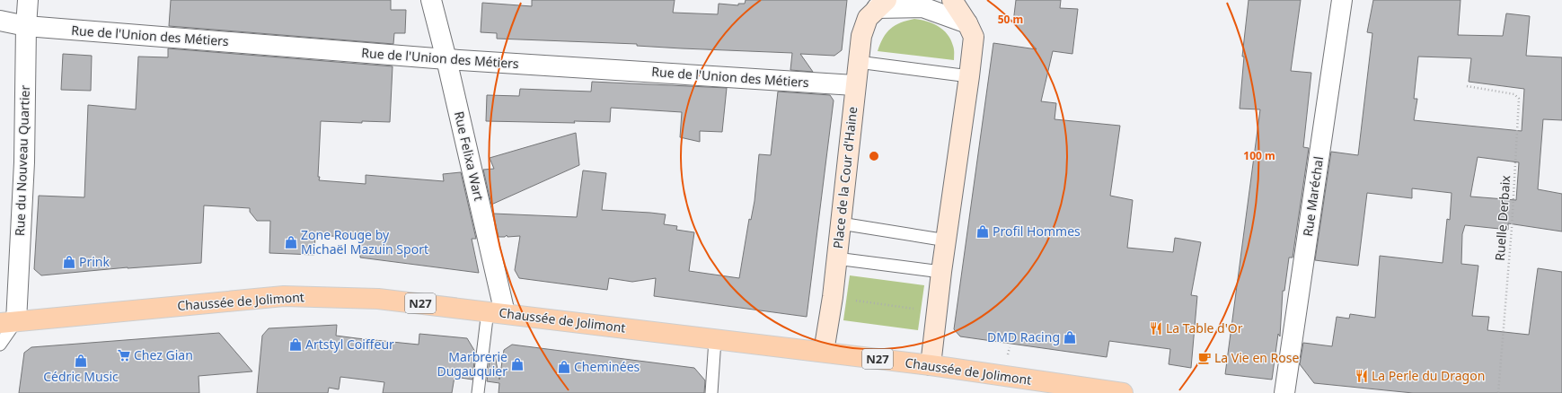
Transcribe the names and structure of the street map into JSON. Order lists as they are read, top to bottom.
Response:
{
  "streets": {
    "main road": ["Chaussée de Jolimont", "N27"],
    "street": [
      "Rue de l'Union des Métiers",
      "Rue Felixa Wart",
      "Rue du Nouveau Quartier",
      "Place de la Cour d'Haine",
      "Rue Maréchal"
    ],
    "path": ["Ruelle Derbaix"]
  },
  "crossings": [
    ["Rue de l'Union des Métiers", "Rue Felixa Wart"],
    ["Rue de l'Union des Métiers", "Rue du Nouveau Quartier"],
    ["Rue de l'Union des Métiers", "Place de la Cour d'Haine"],
    ["Rue Felixa Wart", "Chaussée de Jolimont"],
    ["Rue du Nouveau Quartier", "Chaussée de Jolimont"],
    ["Place de la Cour d'Haine", "Chaussée de Jolimont"]
  ],
  "places": {
    "shop": [
      "Profil Hommes",
      "Zone Rouge by Michaël Mazuin Sport",
      "Prink",
      "DMD Racing",
      "Artstyl Coiffeur",
      "Cédric Music",
      "Marbrerie Dugauquier",
      "Cheminées"
    ],
    "restaurant": ["La Table d'Or", "La Perle du Dragon"],
    "supermarket": ["Chez Gian"],
    "cafe": ["La Vie en Rose"]
  },
  "rings": ["50 m", "100 m"]
}
